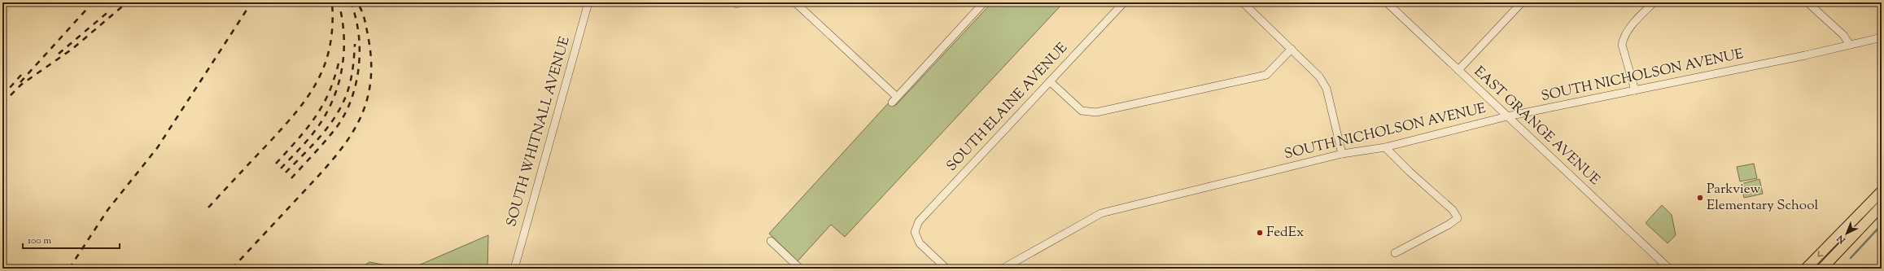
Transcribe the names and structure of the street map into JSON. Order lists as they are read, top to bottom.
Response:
{
  "streets": {
    "street": [
      "SOUTH NICHOLSON AVENUE",
      "SOUTH ELAINE AVENUE",
      "EAST GRANGE AVENUE",
      "SOUTH WHITNALL AVENUE"
    ]
  },
  "crossings": [
    ["SOUTH NICHOLSON AVENUE", "EAST GRANGE AVENUE"]
  ],
  "places": ["Parkview Elementary School", "FedEx"],
  "scale_bar": "100 m",
  "north": "bottom left"
}
